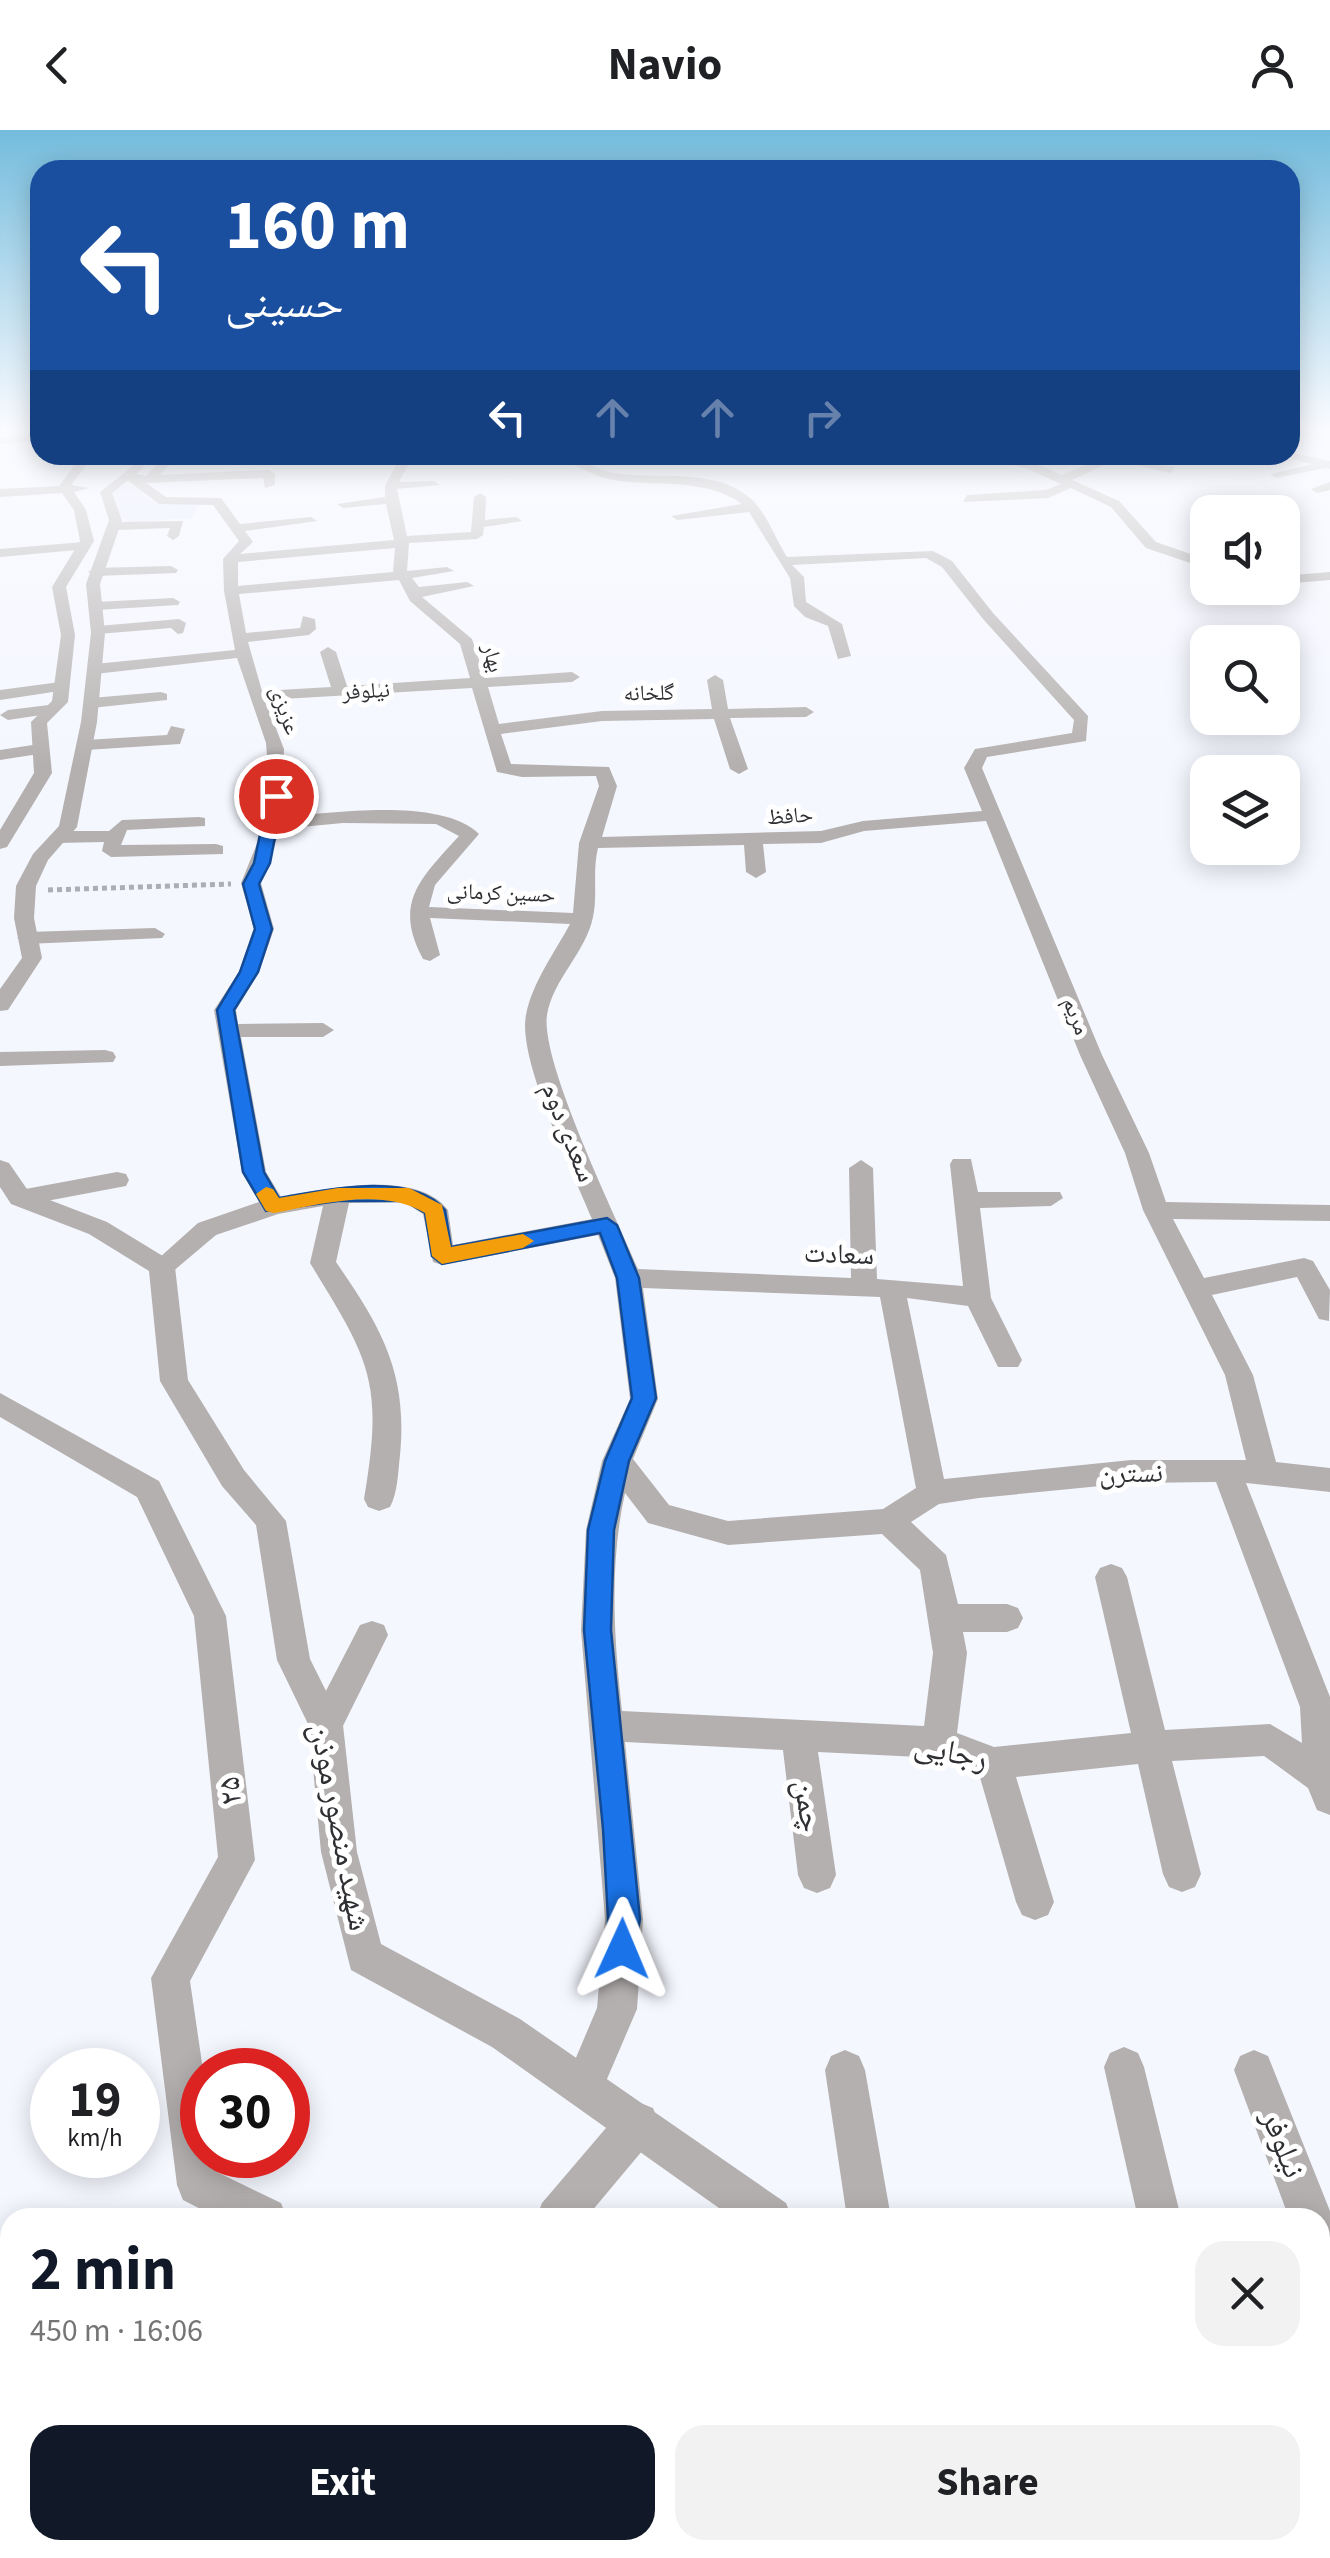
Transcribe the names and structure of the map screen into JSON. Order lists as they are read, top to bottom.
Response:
{
  "streets": {
    "street": [
      "بهار",
      "نیلوفر",
      "گلخانه",
      "عزیزی",
      "حافظ",
      "حسین کرمانی",
      "مریم",
      "سعدی دوم",
      "سعادت",
      "نسترن",
      "رجایی",
      "۲۵",
      "چمن",
      "شهید منصور موذن"
    ]
  },
  "crossings": [
    ["بهار", "نیلوفر"],
    ["بهار", "گلخانه"],
    ["بهار", "سعدی دوم"],
    ["نیلوفر", "عزیزی"],
    ["عزیزی", "حسین کرمانی"],
    ["حافظ", "مریم"],
    ["حافظ", "سعدی دوم"],
    ["حسین کرمانی", "سعدی دوم"],
    ["مریم", "نسترن"],
    ["سعدی دوم", "سعادت"],
    ["سعدی دوم", "رجایی"],
    ["سعدی دوم", "شهید منصور موذن"],
    ["رجایی", "چمن"]
  ],
  "page": {
    "header": "Navio",
    "turn": ["160 m", "حسینی"],
    "speed": "19 km/h",
    "limit": "30",
    "heading": ["2 min", "450 m · 16:06"],
    "buttons": ["Exit", "Share"]
  }
}
